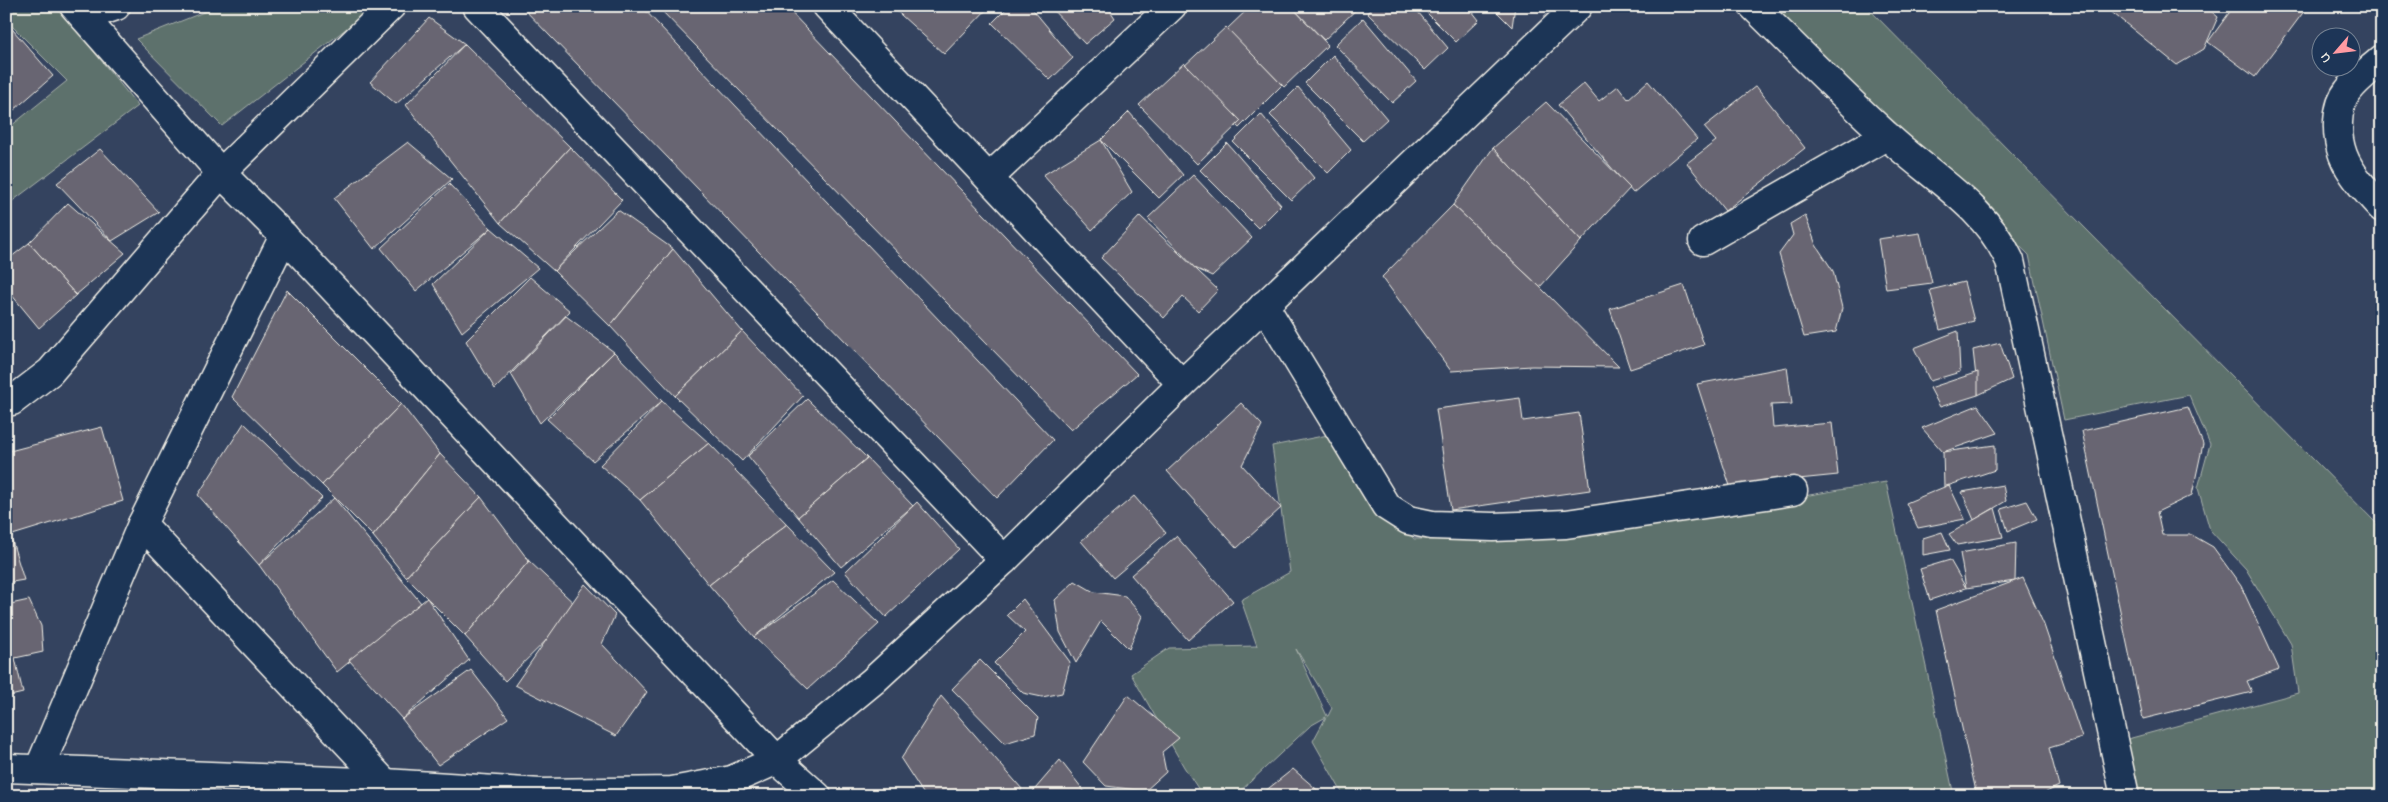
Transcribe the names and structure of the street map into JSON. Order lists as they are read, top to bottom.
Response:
{
  "north": "bottom left"
}
